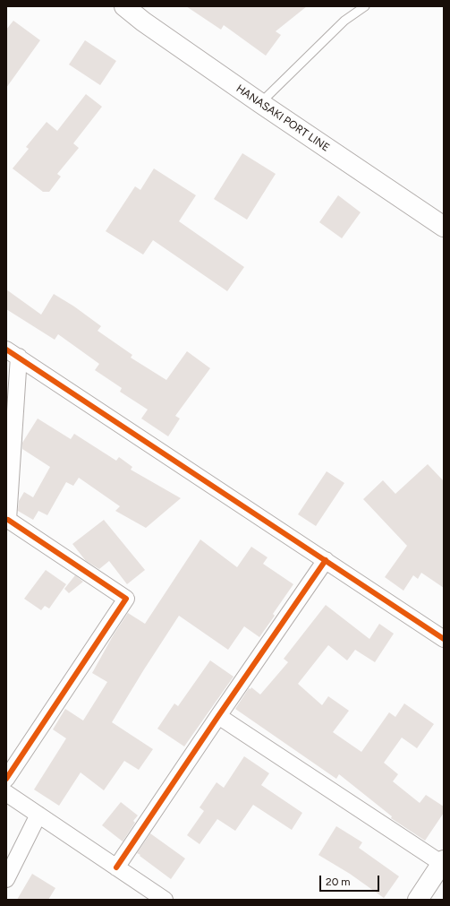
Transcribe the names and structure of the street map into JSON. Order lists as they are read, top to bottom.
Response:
{
  "streets": {
    "main road": ["HANASAKI PORT LINE"]
  },
  "scale_bar": "20 m"
}
